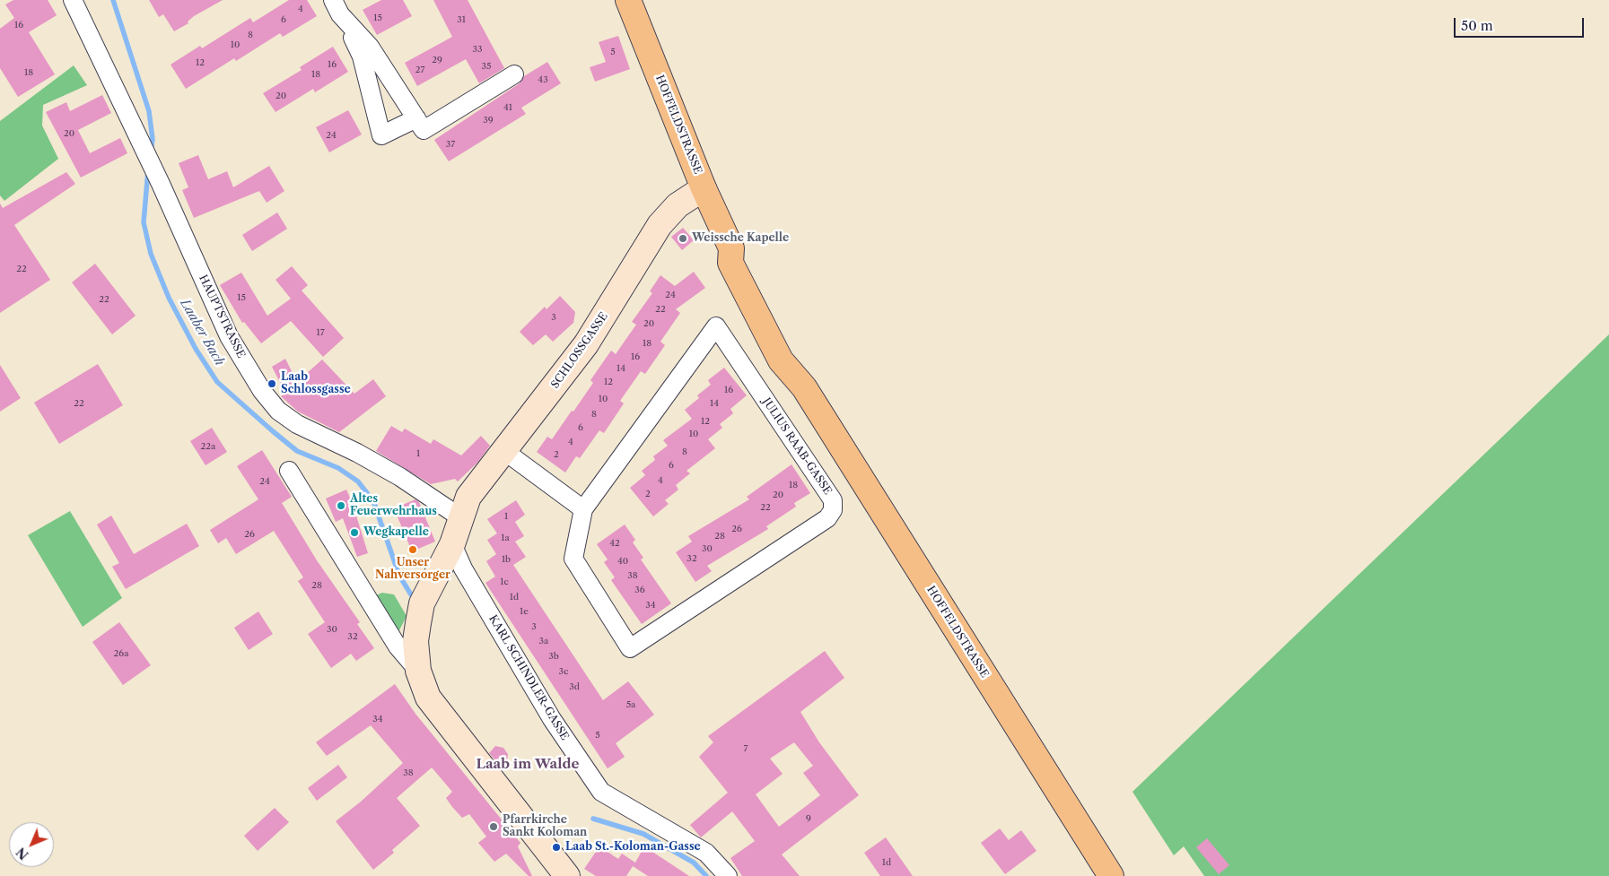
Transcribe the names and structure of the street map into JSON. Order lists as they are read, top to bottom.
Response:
{
  "streets": {
    "main road": ["HOFFELDSTRASSE"],
    "street": [
      "HAUPTSTRASSE",
      "SCHLOSSGASSE",
      "JULIUS RAAB-GASSE",
      "KARL SCHINDLER-GASSE"
    ]
  },
  "crossings": [
    ["HOFFELDSTRASSE", "SCHLOSSGASSE"],
    ["HAUPTSTRASSE", "SCHLOSSGASSE"]
  ],
  "districts": ["Laab im Walde"],
  "water": ["Laaber Bach"],
  "places": [
    "Weissche Kapelle",
    "Laab Schlossgasse",
    "Altes Feuerwehrhaus",
    "Wegkapelle",
    "Unser Nahversorger",
    "Pfarrkirche Sankt Koloman",
    "Laab St.-Koloman-Gasse"
  ],
  "house_numbers": [
    "4",
    "15",
    "6",
    "31",
    "16",
    "8",
    "10",
    "33",
    "5",
    "29",
    "12",
    "16",
    "35",
    "27",
    "18",
    "18",
    "43",
    "20",
    "41",
    "39",
    "20",
    "24",
    "37",
    "22",
    "24",
    "15",
    "22",
    "22",
    "3",
    "20",
    "17",
    "18",
    "16",
    "14",
    "12",
    "16",
    "10",
    "22",
    "14",
    "8",
    "12",
    "6",
    "10",
    "4",
    "22a",
    "8",
    "1",
    "2",
    "6",
    "4",
    "24",
    "18",
    "2",
    "20",
    "22",
    "1",
    "26",
    "26",
    "28",
    "1a",
    "42",
    "30",
    "32",
    "1b",
    "40",
    "38",
    "1c",
    "28",
    "36",
    "1d",
    "34",
    "1e",
    "3",
    "30",
    "32",
    "3a",
    "26a",
    "3b",
    "3c",
    "3d",
    "5a",
    "34",
    "5",
    "7",
    "38",
    "9",
    "1d"
  ],
  "scale_bar": "50 m",
  "north": "bottom left"
}
